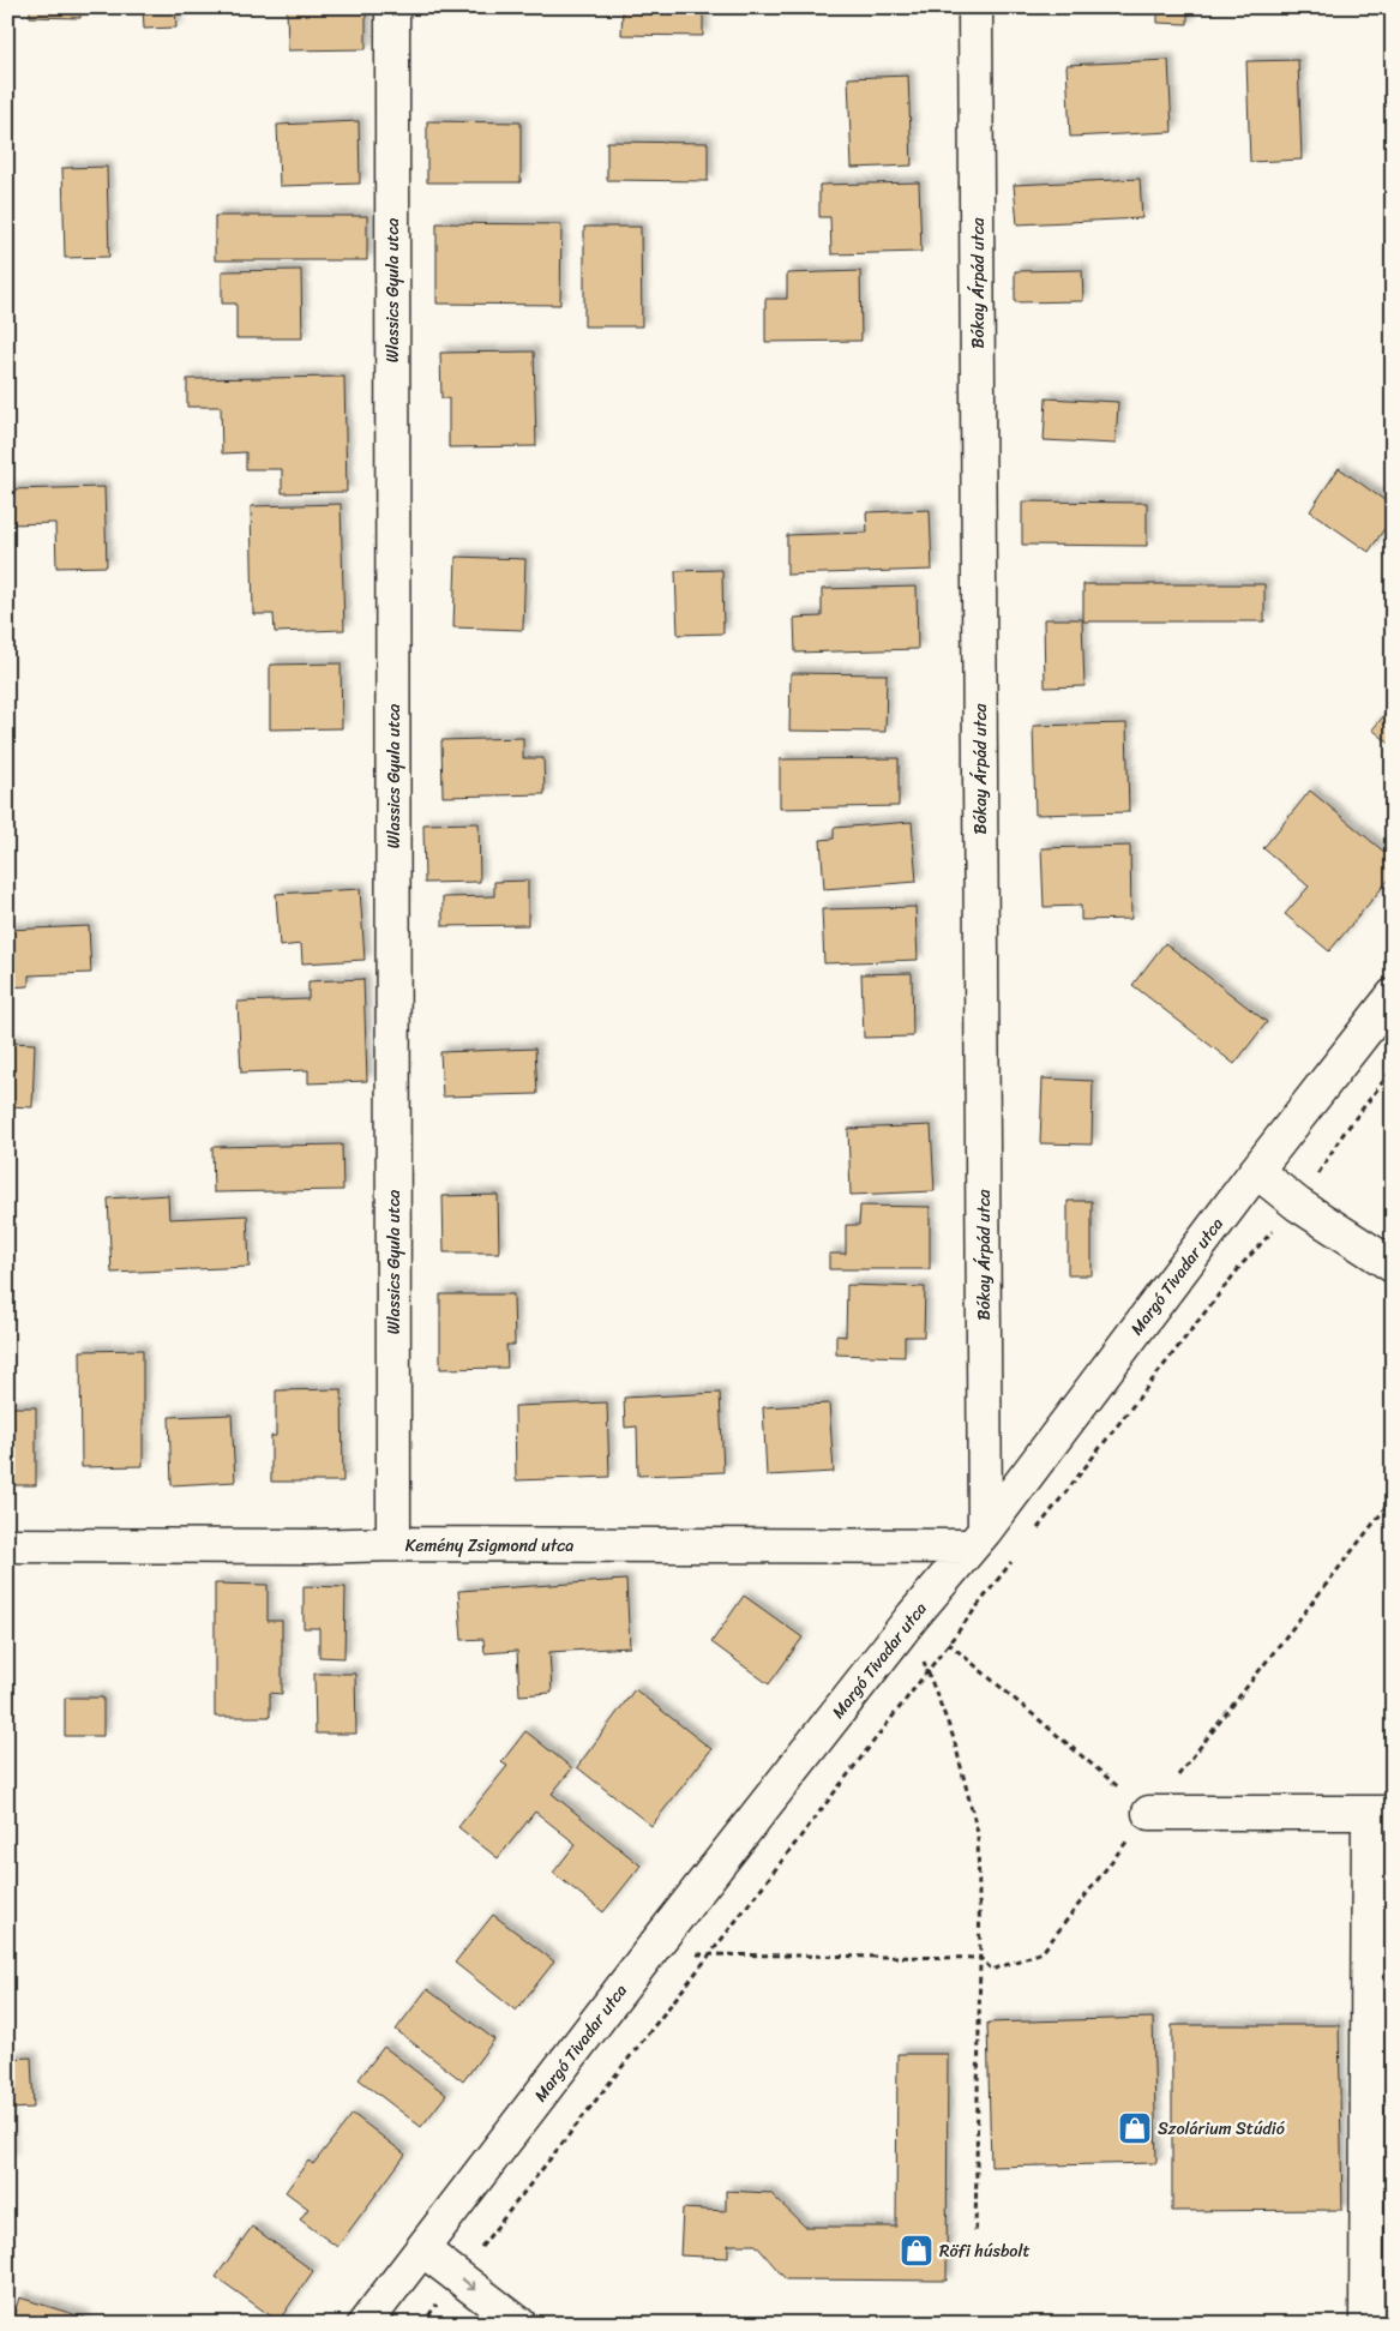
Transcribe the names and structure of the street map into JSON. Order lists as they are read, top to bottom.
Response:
{
  "streets": {
    "street": [
      "Bókay Árpád utca",
      "Wlassics Gyula utca",
      "Margó Tivadar utca",
      "Kemény Zsigmond utca"
    ]
  },
  "crossings": [
    ["Bókay Árpád utca", "Margó Tivadar utca"],
    ["Bókay Árpád utca", "Kemény Zsigmond utca"],
    ["Wlassics Gyula utca", "Kemény Zsigmond utca"],
    ["Margó Tivadar utca", "Kemény Zsigmond utca"]
  ],
  "places": {
    "shop": ["Szolárium Stúdió", "Röfi húsbolt"]
  }
}
